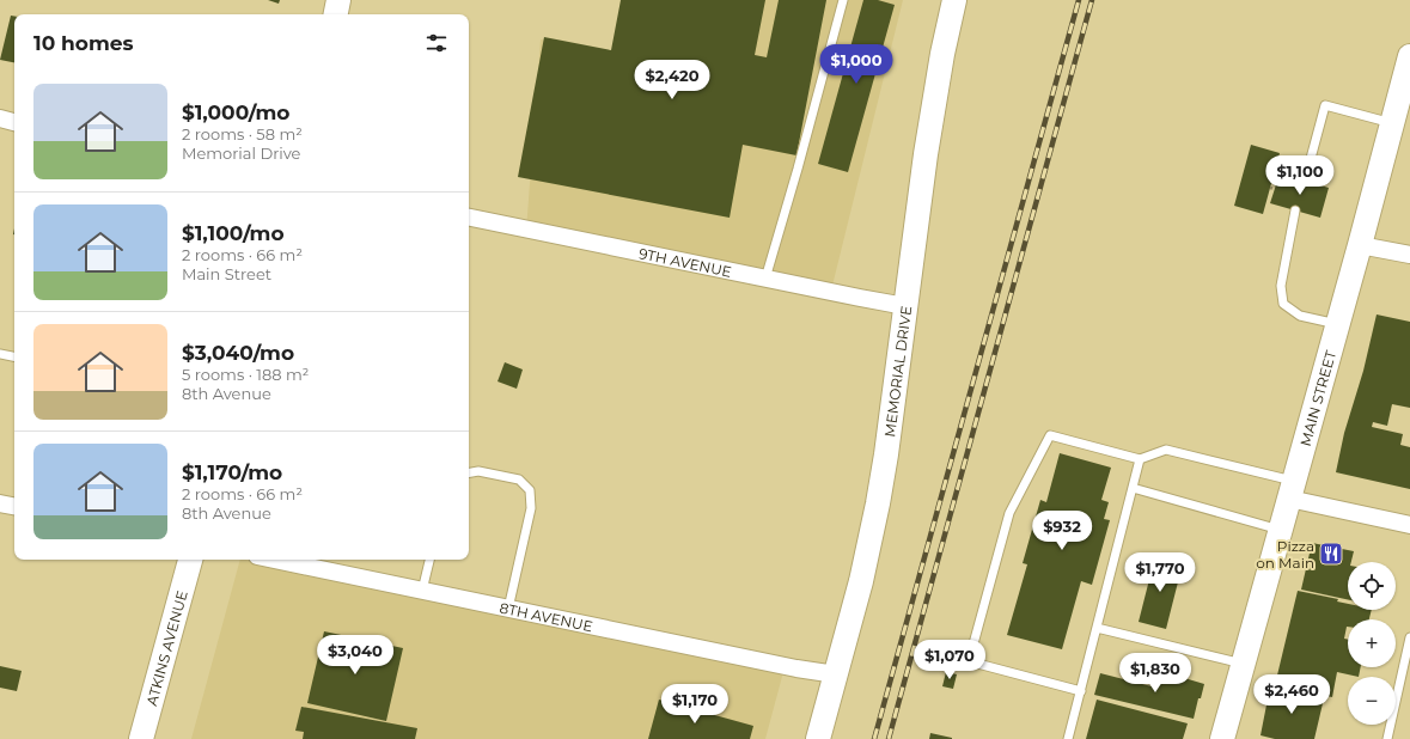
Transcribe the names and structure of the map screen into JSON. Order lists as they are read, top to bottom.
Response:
{
  "streets": {
    "street": [
      "9TH AVENUE",
      "MEMORIAL DRIVE",
      "MAIN STREET",
      "8TH AVENUE",
      "ATKINS AVENUE"
    ]
  },
  "crossings": [
    ["9TH AVENUE", "MEMORIAL DRIVE"],
    ["MEMORIAL DRIVE", "8TH AVENUE"]
  ],
  "places": {
    "restaurant": ["Pizza on Main"]
  },
  "page": {
    "heading": "10 homes",
    "price": [
      "$1,000",
      "$2,420",
      "$1,100",
      "$932",
      "$1,770",
      "$3,040",
      "$1,070",
      "$1,830",
      "$2,460",
      "$1,170"
    ],
    "list": [
      {
        "name": "$1,000/mo",
        "note": "2 rooms · 58 m² · Memorial Drive"
      },
      {
        "name": "$1,100/mo",
        "note": "2 rooms · 66 m² · Main Street"
      },
      {
        "name": "$3,040/mo",
        "note": "5 rooms · 188 m² · 8th Avenue"
      },
      {
        "name": "$1,170/mo",
        "note": "2 rooms · 66 m² · 8th Avenue"
      }
    ],
    "map_buttons": ["+", "−"]
  }
}
